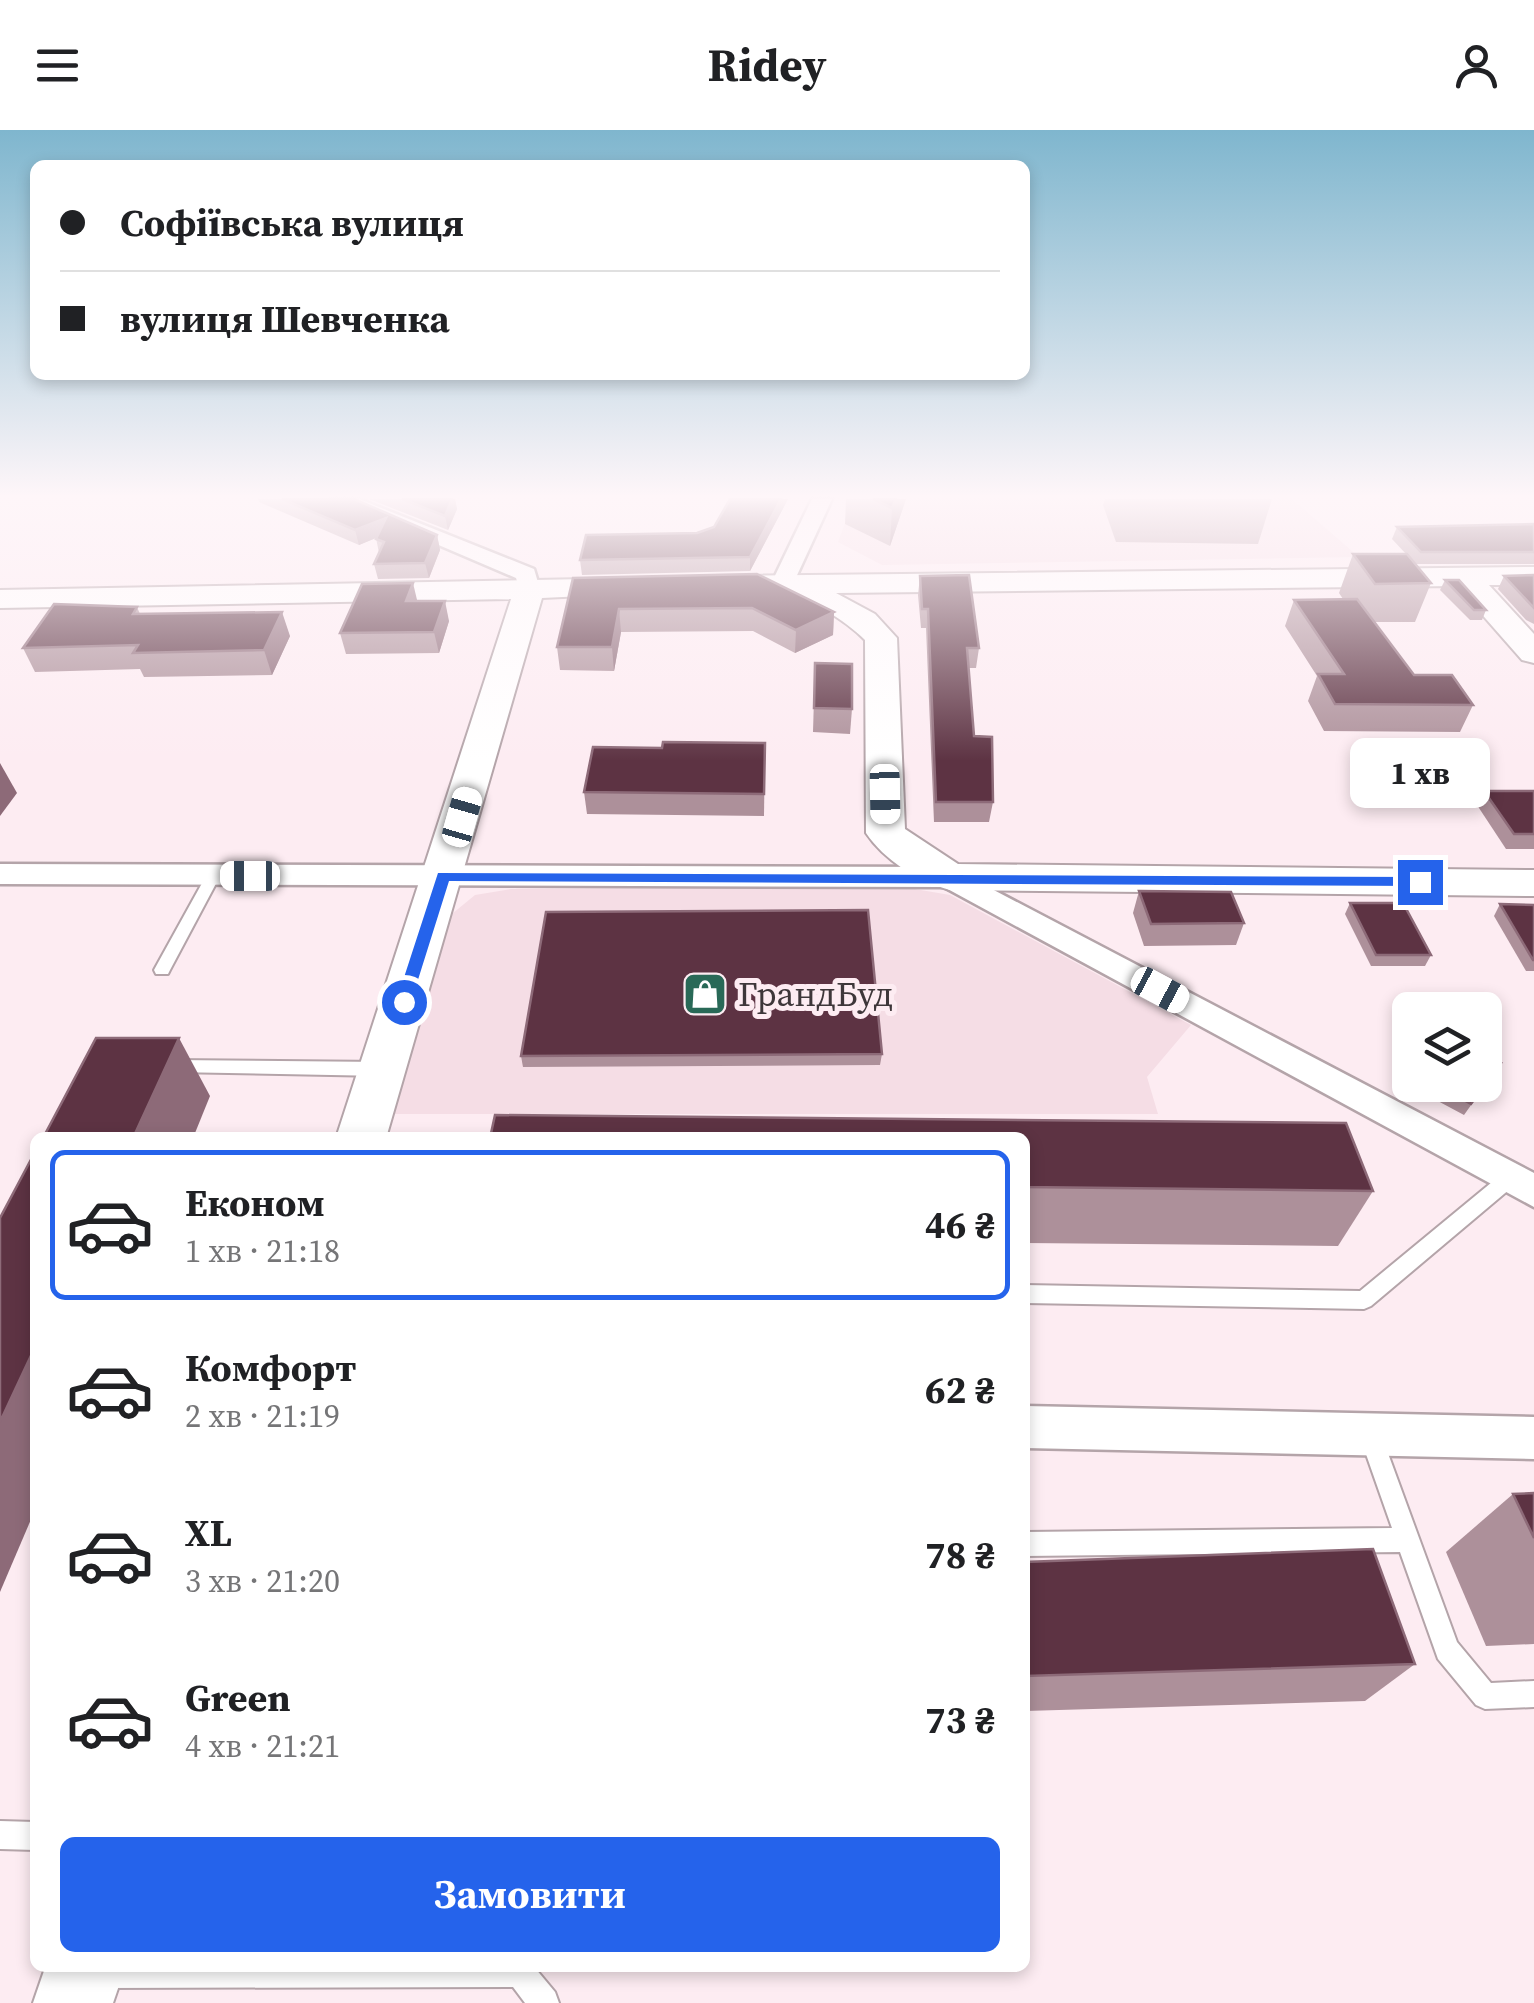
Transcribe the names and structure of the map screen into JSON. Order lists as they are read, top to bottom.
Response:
{
  "places": {
    "shop": ["ГрандБуд"]
  },
  "page": {
    "header": "Ridey",
    "banner": ["Софіївська вулиця", "вулиця Шевченка"],
    "bubble": "1 хв",
    "list": [
      {
        "name": "Економ",
        "note": "1 хв · 21:18",
        "value": "46 ₴"
      },
      {
        "name": "Комфорт",
        "note": "2 хв · 21:19",
        "value": "62 ₴"
      },
      {
        "name": "XL",
        "note": "3 хв · 21:20",
        "value": "78 ₴"
      },
      {
        "name": "Green",
        "note": "4 хв · 21:21",
        "value": "73 ₴"
      }
    ],
    "buttons": "Замовити"
  }
}
